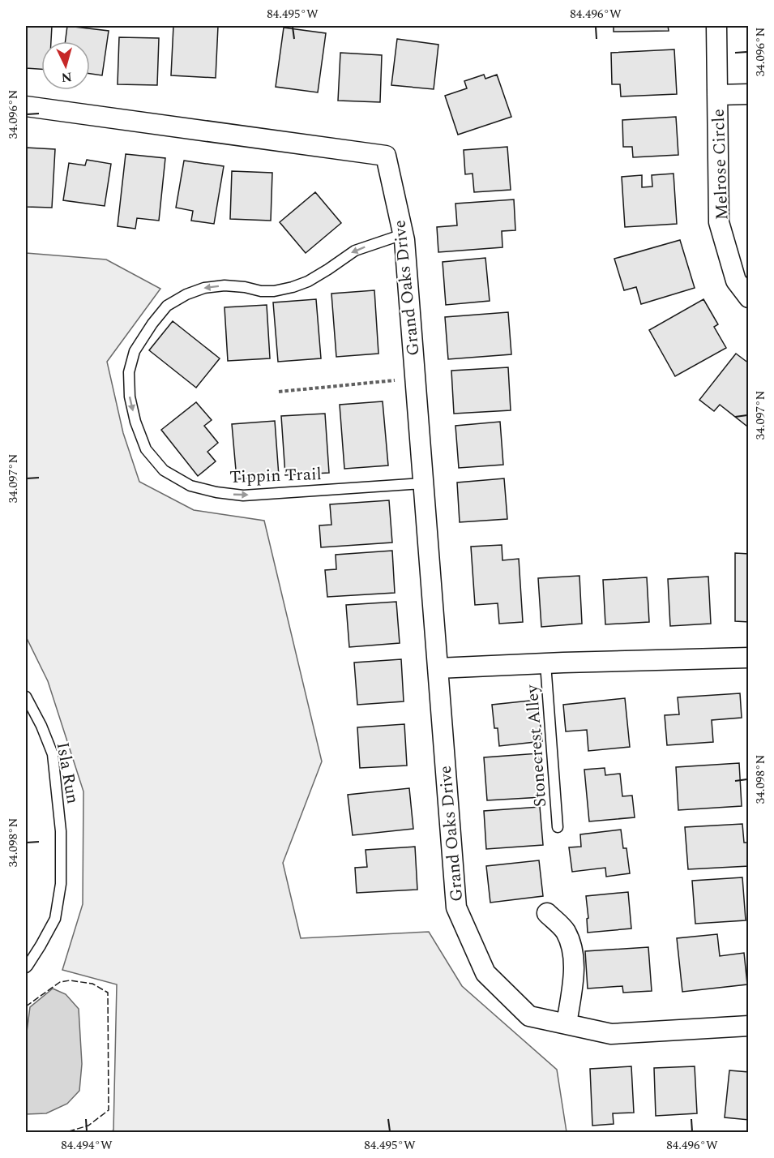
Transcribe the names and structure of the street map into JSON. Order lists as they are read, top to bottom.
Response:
{
  "streets": {
    "street": ["Melrose Circle", "Grand Oaks Drive"],
    "lane": ["Tippin Trail", "Stonecrest Alley", "Isla Run"]
  },
  "crossings": [
    ["Grand Oaks Drive", "Tippin Trail"]
  ],
  "north": "bottom",
  "coordinates": [
    "84.495°W",
    "84.496°W",
    "34.096°N",
    "34.097°N",
    "34.098°N",
    "84.494°W"
  ]
}
